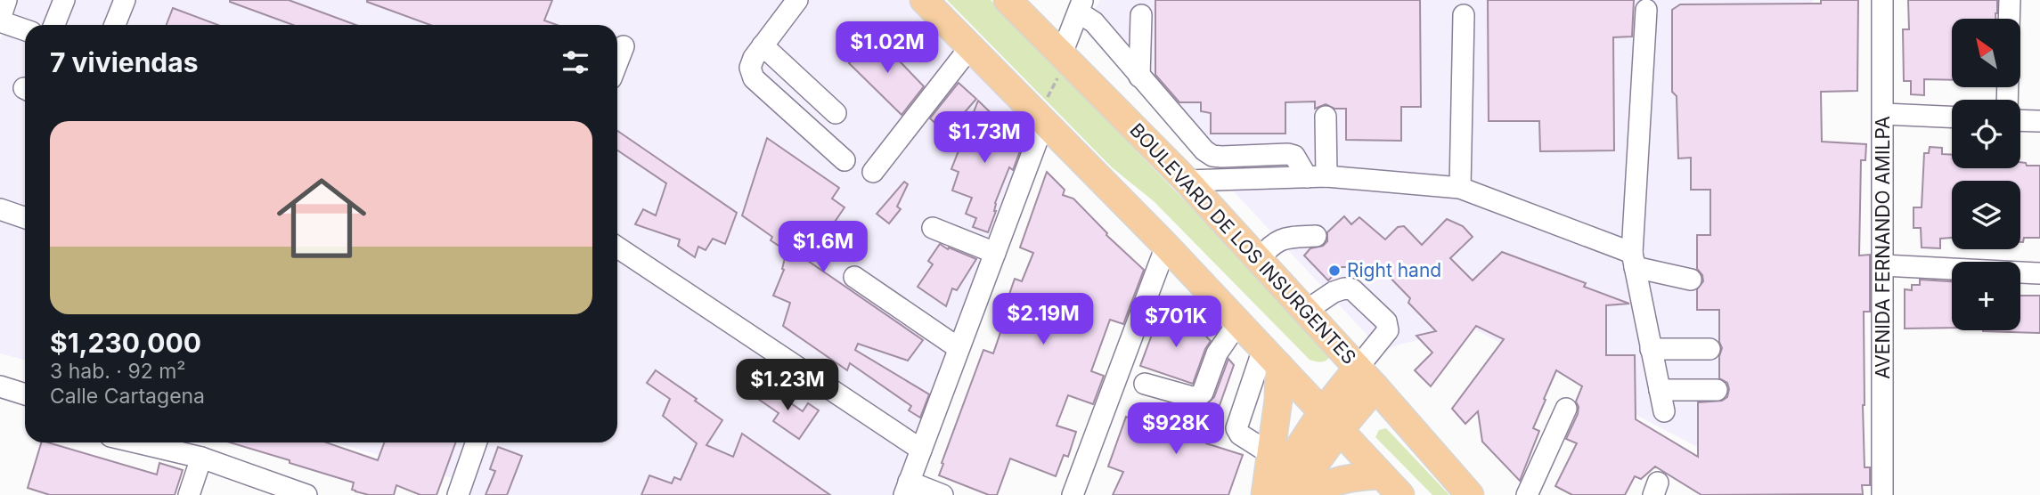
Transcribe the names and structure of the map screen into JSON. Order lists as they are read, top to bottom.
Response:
{
  "streets": {
    "main road": ["BOULEVARD DE LOS INSURGENTES"],
    "street": ["AVENIDA FERNANDO AMILPA"]
  },
  "places": ["Right hand"],
  "north": "top left",
  "page": {
    "map_buttons": "+",
    "price": [
      "$1.02M",
      "$1.73M",
      "$1.6M",
      "$2.19M",
      "$701K",
      "$1.23M",
      "$928K"
    ],
    "heading": "7 viviendas",
    "list": [
      {
        "name": "$1,230,000",
        "note": "3 hab. · 92 m² · Calle Cartagena"
      }
    ]
  }
}
